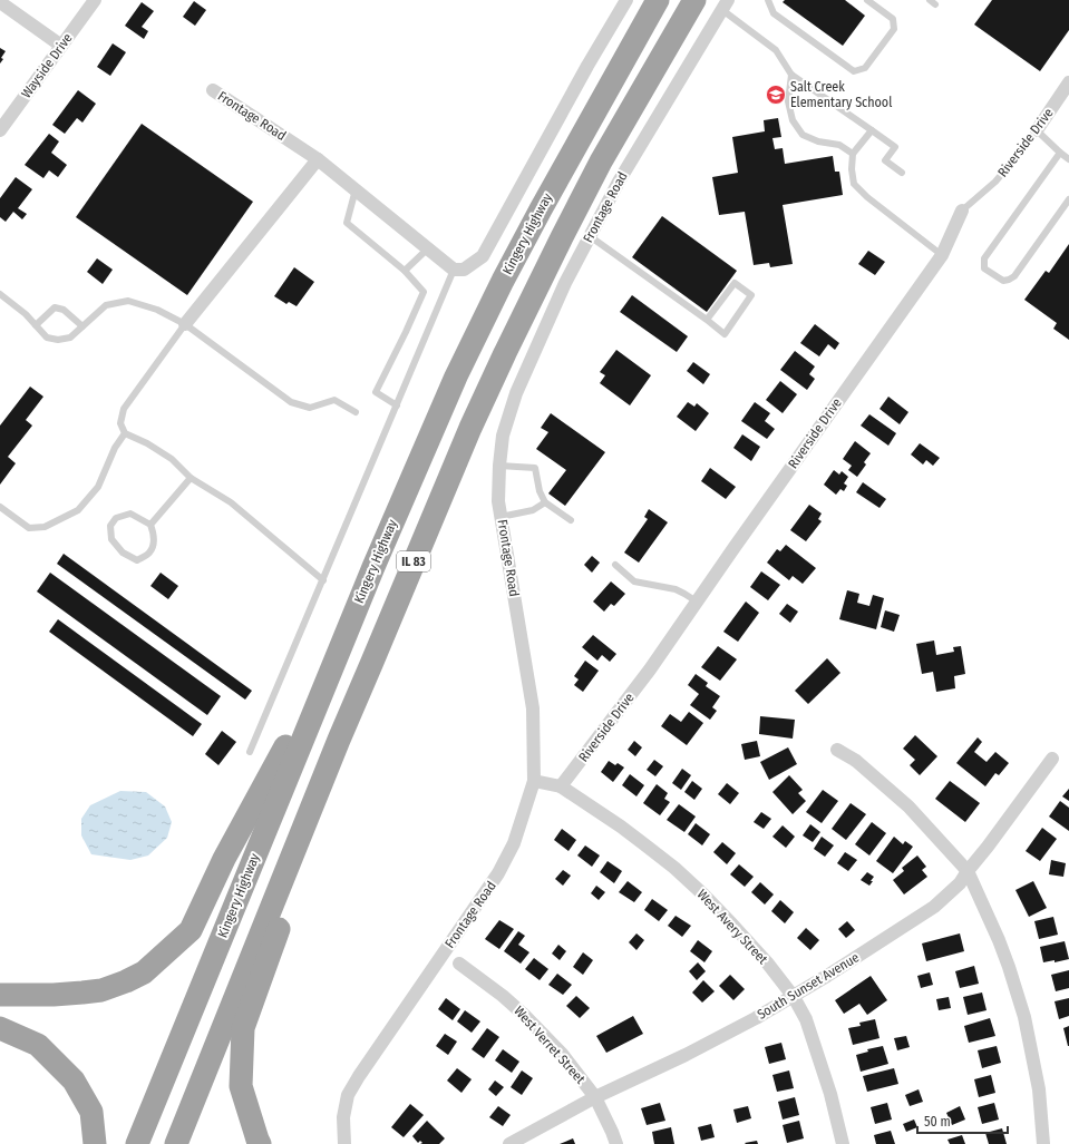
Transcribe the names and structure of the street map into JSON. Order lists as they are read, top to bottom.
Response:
{
  "streets": {
    "highway": ["Kingery Highway", "IL 83"],
    "street": [
      "Wayside Drive",
      "Frontage Road",
      "Riverside Drive",
      "West Avery Street",
      "South Sunset Avenue",
      "West Verret Street"
    ]
  },
  "crossings": [
    ["Frontage Road", "West Avery Street"],
    ["Riverside Drive", "West Avery Street"],
    ["West Avery Street", "South Sunset Avenue"],
    ["South Sunset Avenue", "West Verret Street"]
  ],
  "places": {
    "school or university": ["Salt Creek Elementary School"]
  },
  "scale_bar": "50 m"
}
